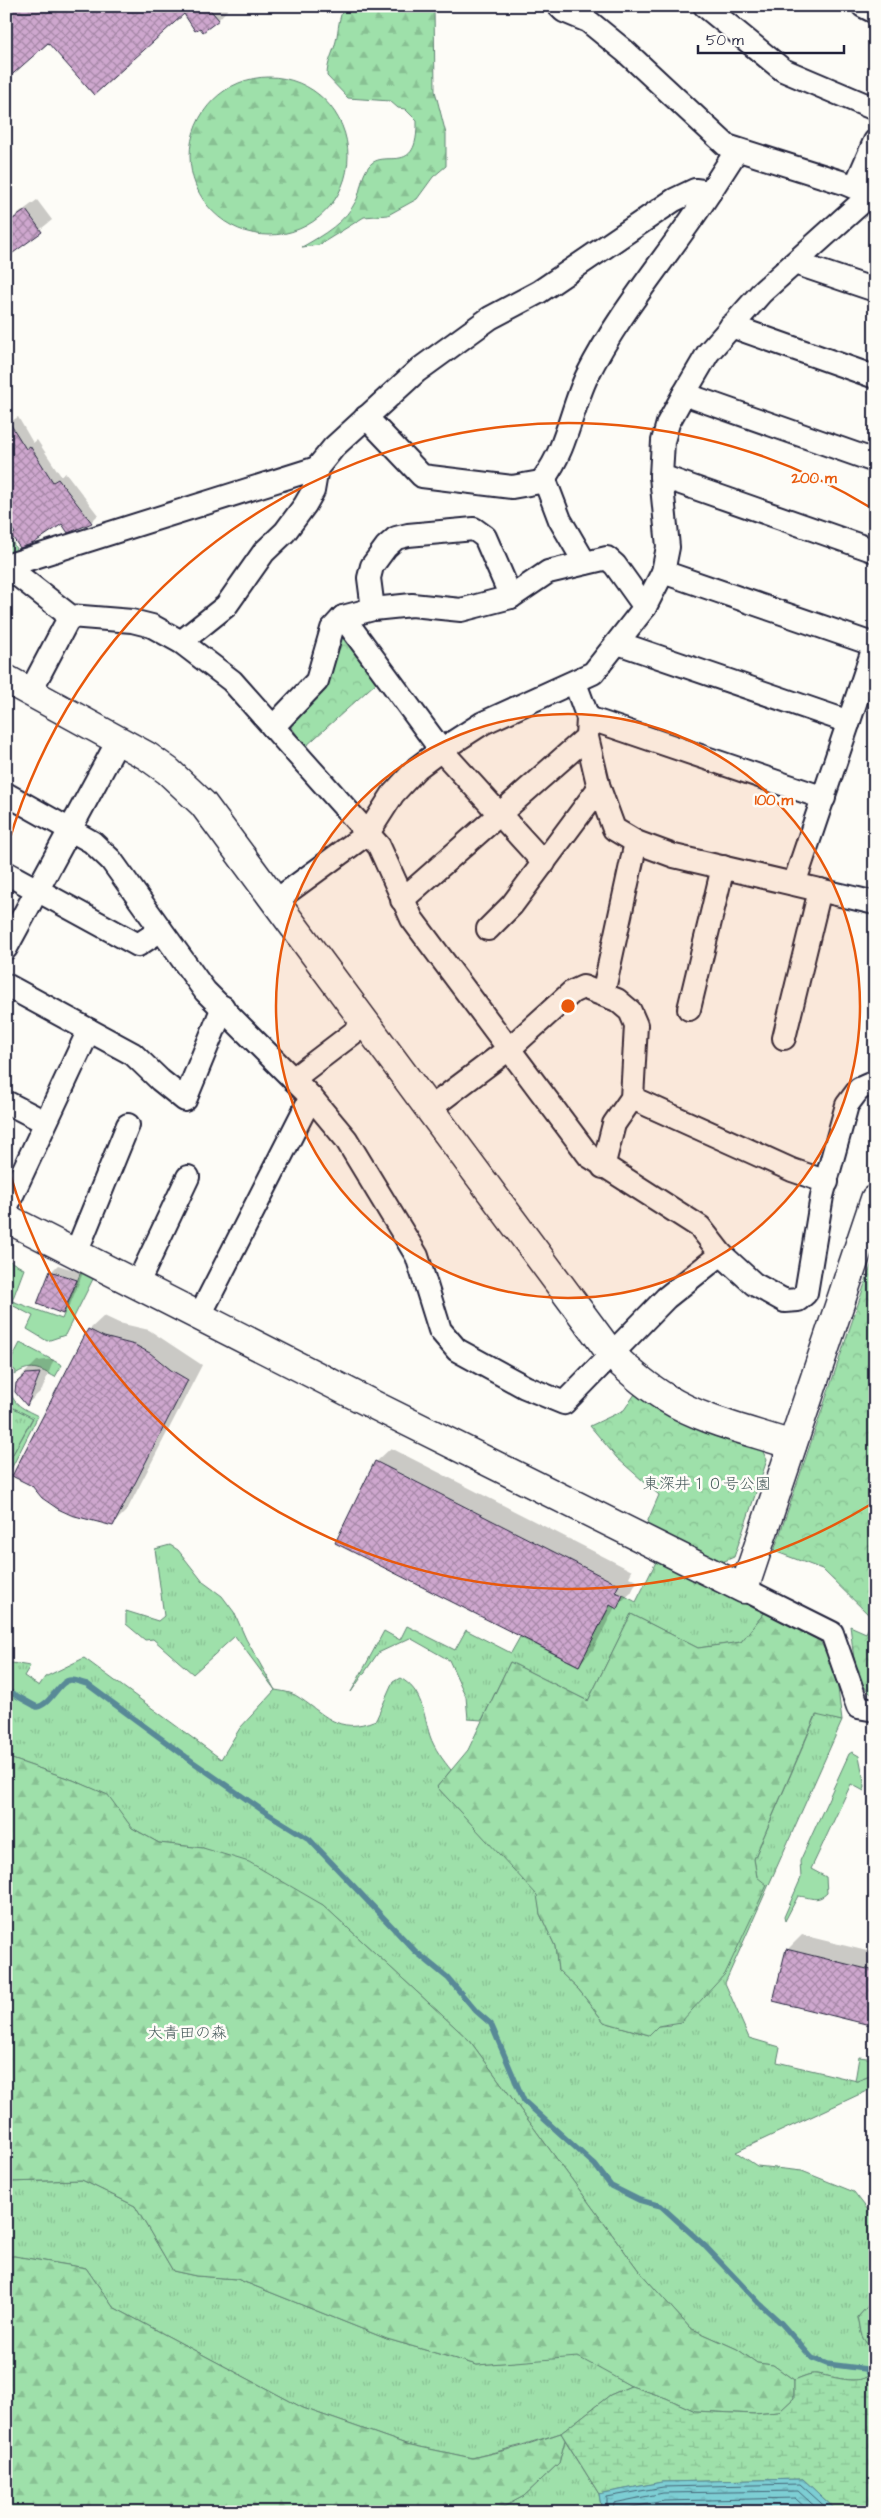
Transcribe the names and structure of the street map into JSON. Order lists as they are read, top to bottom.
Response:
{
  "parks": ["東深井１０号公園", "大青田の森"],
  "scale_bar": "50 m",
  "rings": ["200 m", "100 m"]
}
